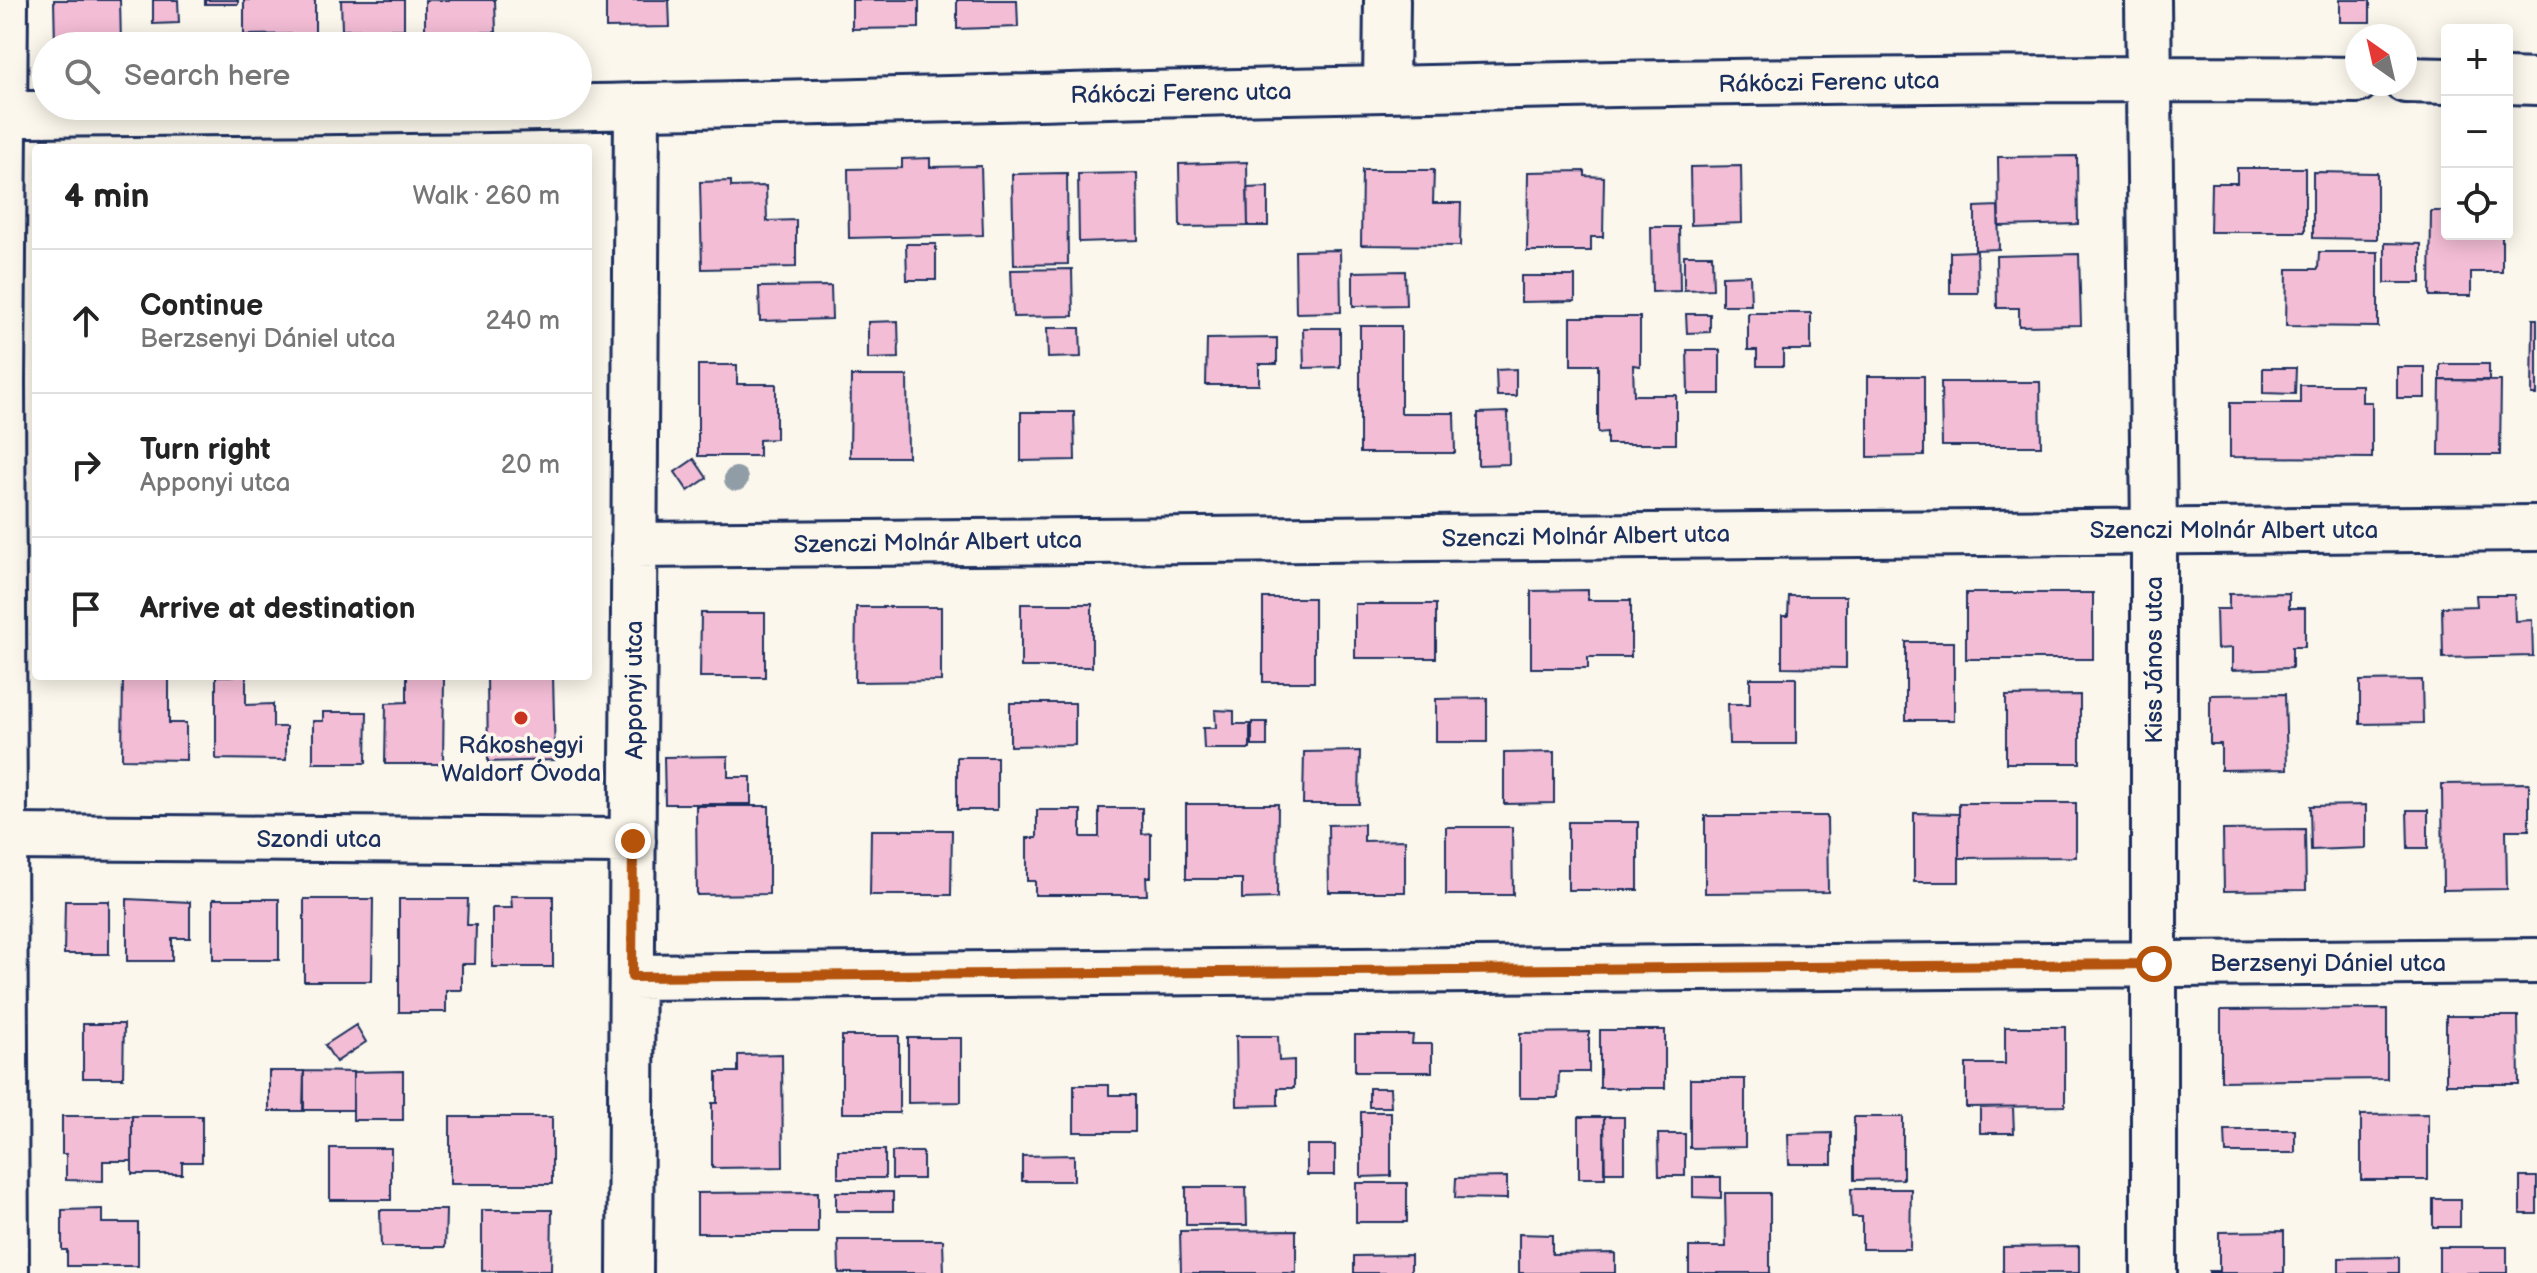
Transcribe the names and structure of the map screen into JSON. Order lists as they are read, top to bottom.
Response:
{
  "streets": {
    "street": [
      "Rákóczi Ferenc utca",
      "Szenczi Molnár Albert utca",
      "Kiss János utca",
      "Apponyi utca",
      "Szondi utca",
      "Berzsenyi Dániel utca"
    ]
  },
  "crossings": [
    ["Rákóczi Ferenc utca", "Kiss János utca"],
    ["Rákóczi Ferenc utca", "Apponyi utca"],
    ["Szenczi Molnár Albert utca", "Kiss János utca"],
    ["Szenczi Molnár Albert utca", "Apponyi utca"],
    ["Kiss János utca", "Berzsenyi Dániel utca"],
    ["Apponyi utca", "Szondi utca"],
    ["Apponyi utca", "Berzsenyi Dániel utca"]
  ],
  "places": ["Rákoshegyi Waldorf Óvoda"],
  "north": "top left",
  "page": {
    "map_buttons": ["+", "−"],
    "search": "Search here",
    "heading": ["4 min", "Walk · 260 m"],
    "list": [
      ["Continue", "Berzsenyi Dániel utca", "240 m"],
      ["Turn right", "Apponyi utca", "20 m"],
      "Arrive at destination"
    ]
  }
}
